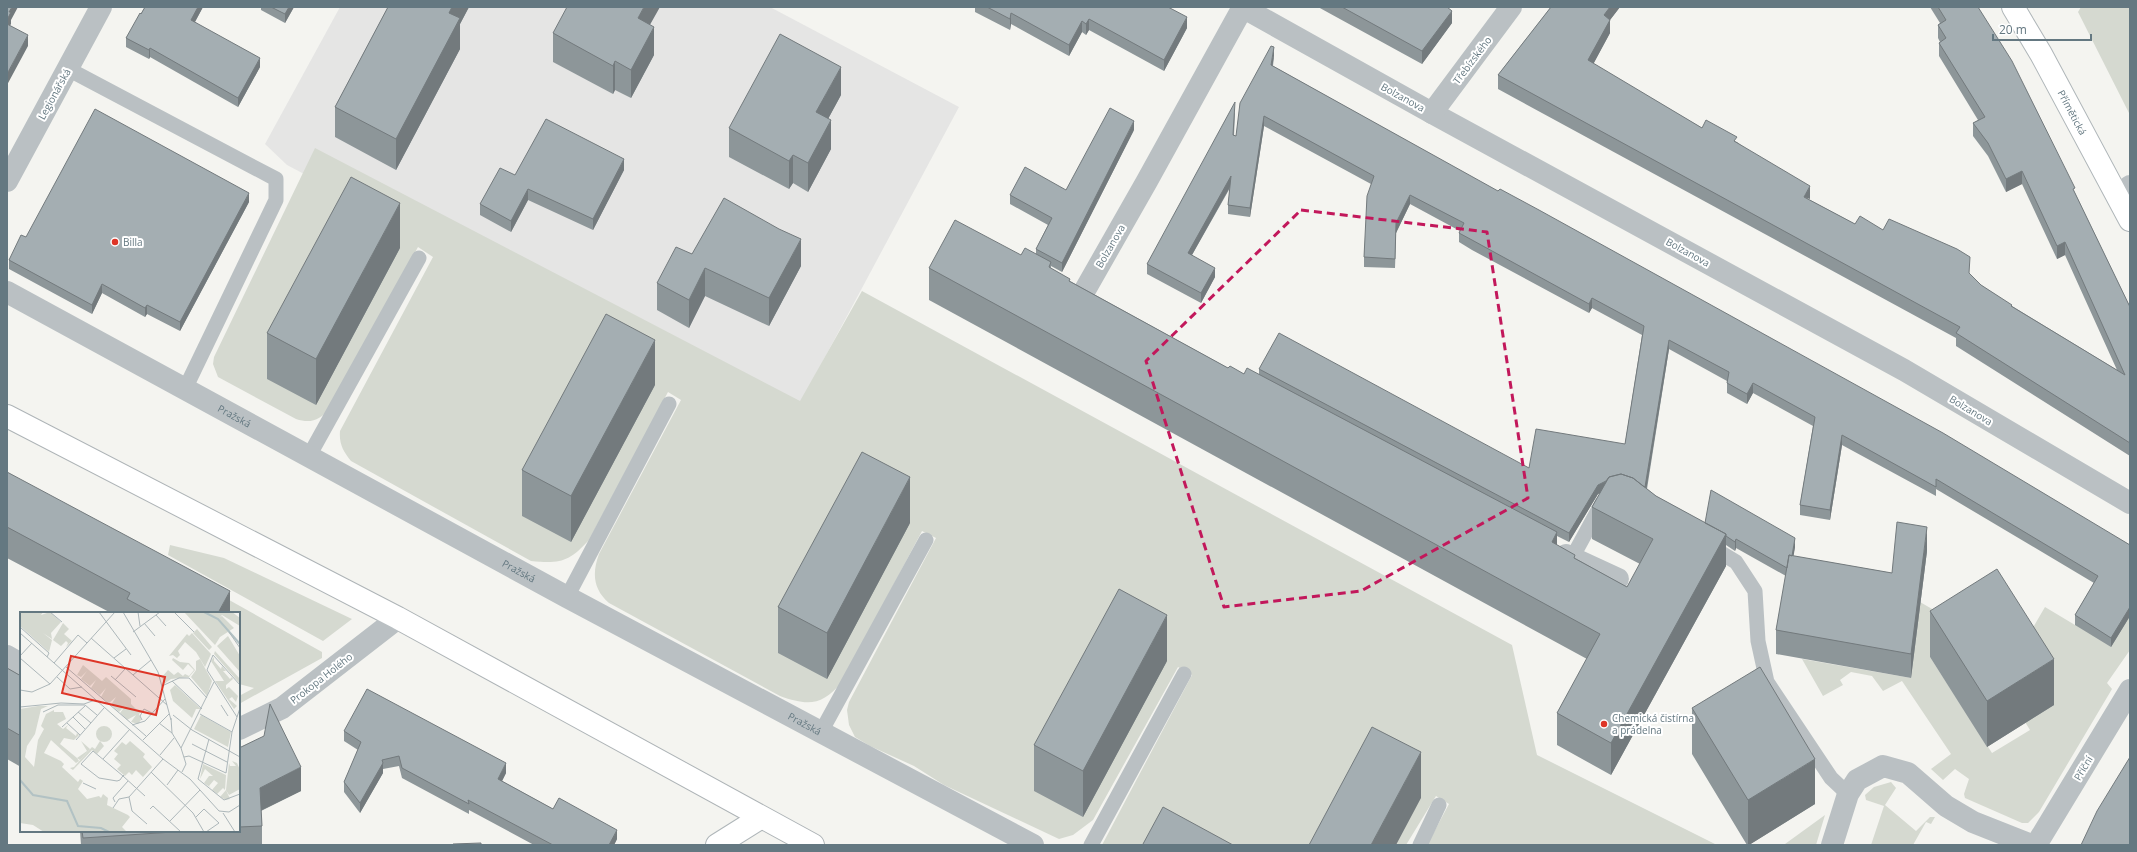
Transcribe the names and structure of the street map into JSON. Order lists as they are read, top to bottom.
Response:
{
  "streets": {
    "main road": ["Přímětická"],
    "street": [
      "Třebízského",
      "Legionářská",
      "Bolzanova",
      "Pražská",
      "Prokopa Holého",
      "Příční"
    ]
  },
  "crossings": [
    ["Třebízského", "Bolzanova"]
  ],
  "places": ["Billa", "Chemická čistírna a prádelna"],
  "scale_bar": "20 m"
}
